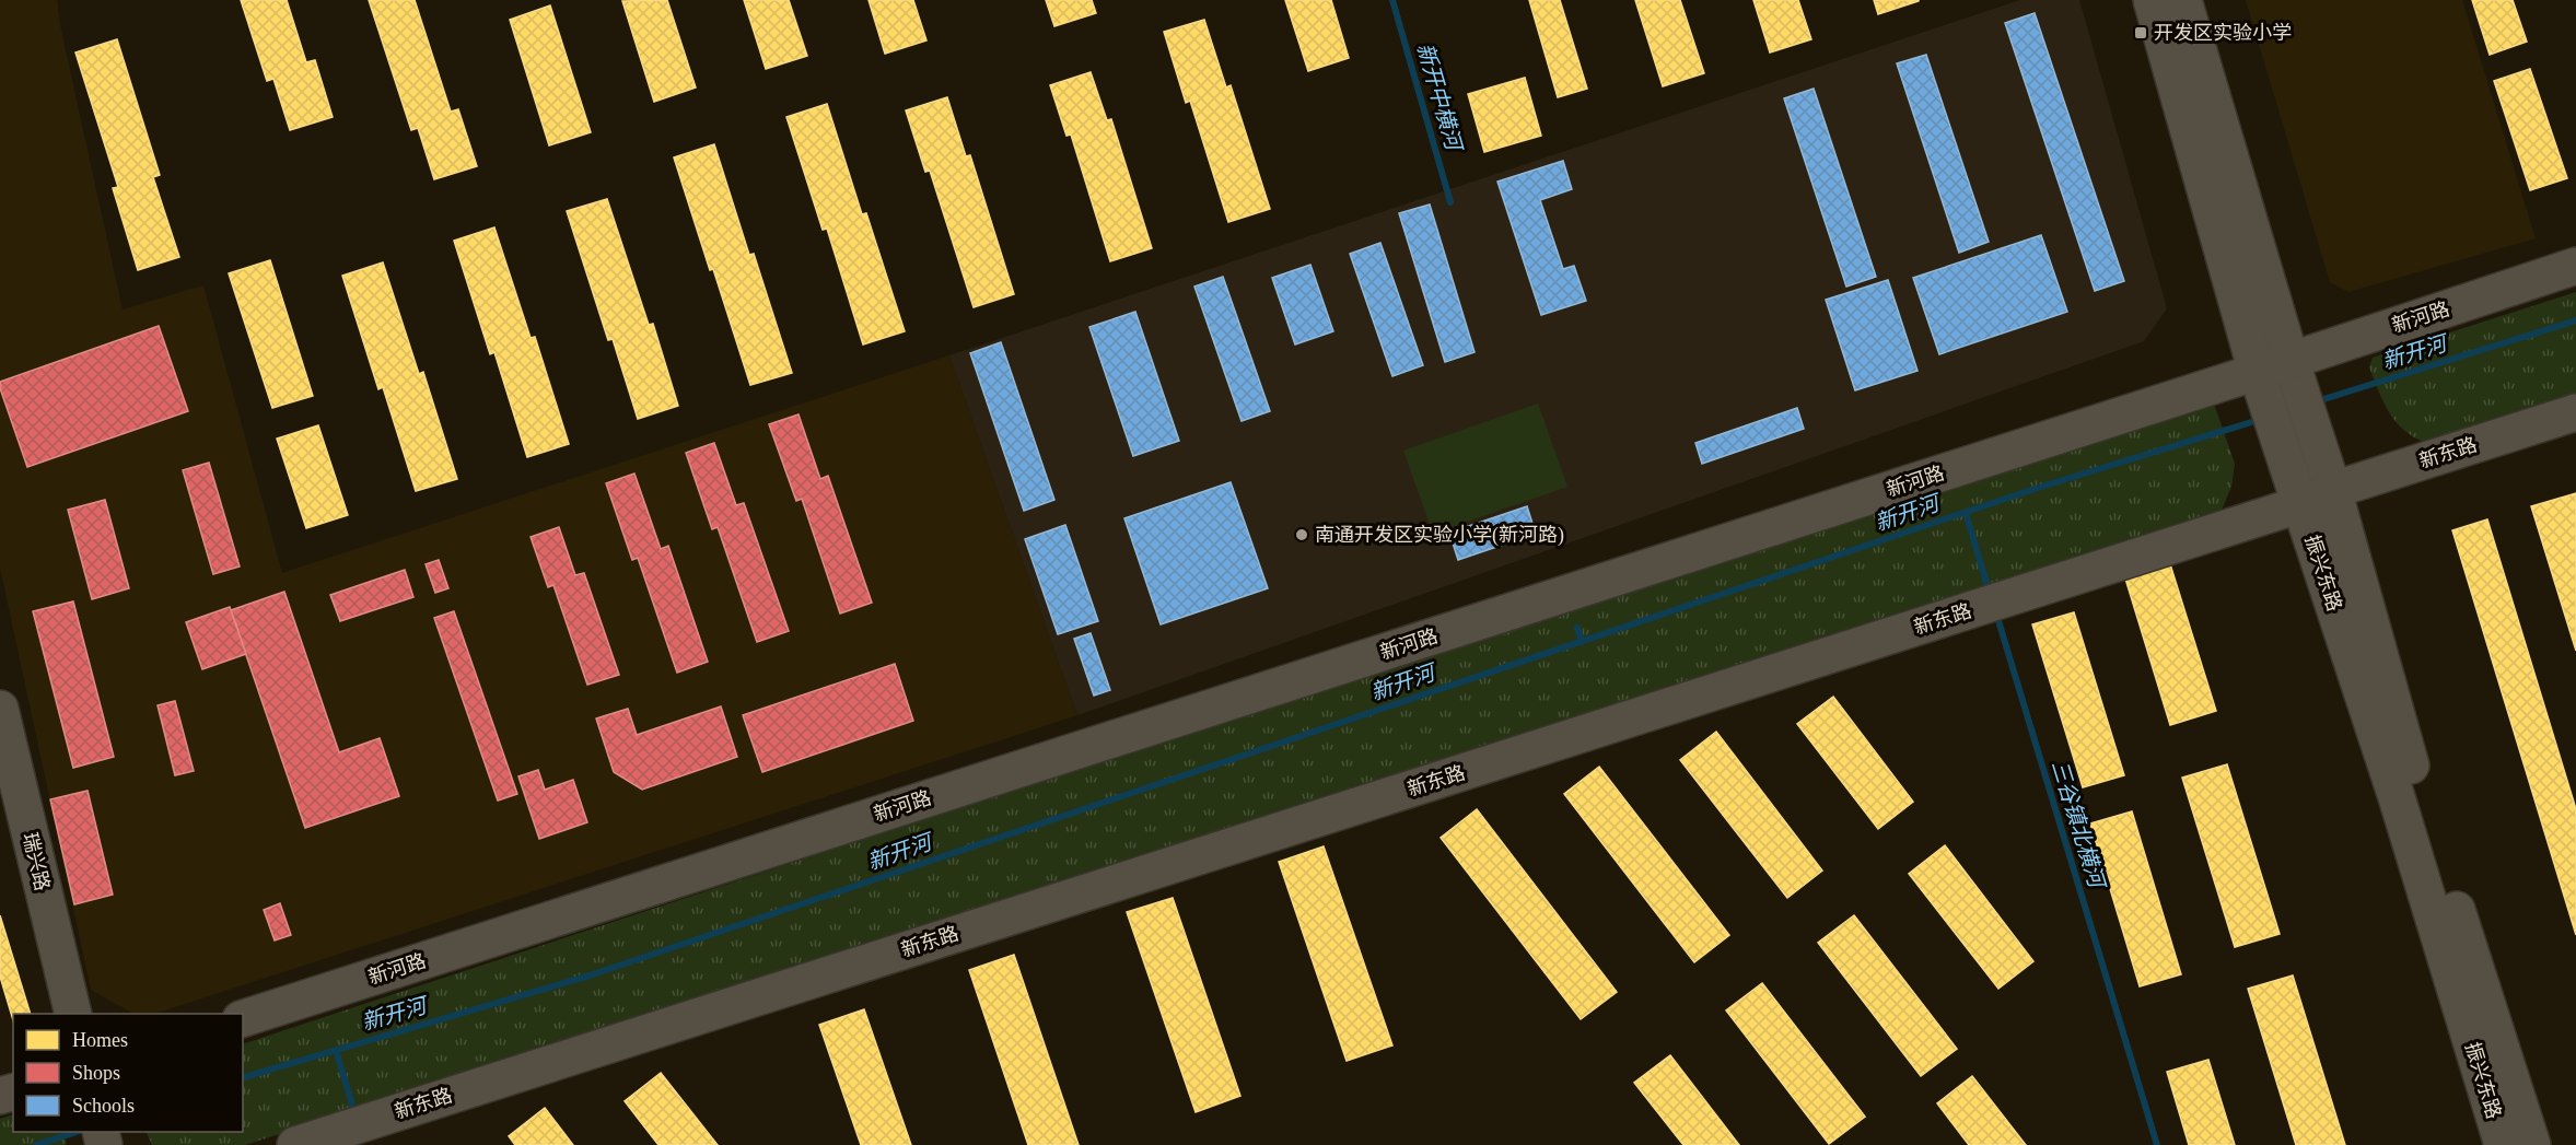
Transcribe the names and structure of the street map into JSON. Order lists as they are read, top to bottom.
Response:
{
  "streets": {
    "street": [
      "新河路",
      "新东路",
      "振兴东路",
      "瑞兴路"
    ]
  },
  "crossings": [
    ["新河路", "振兴东路"],
    ["新东路", "振兴东路"]
  ],
  "water": ["新开中横河", "新开河", "三谷镇北横河"],
  "places": {
    "transit": ["开发区实验小学"],
    "other": ["南通开发区实验小学(新河路)"]
  },
  "legend": ["Homes", "Shops", "Schools"]
}
